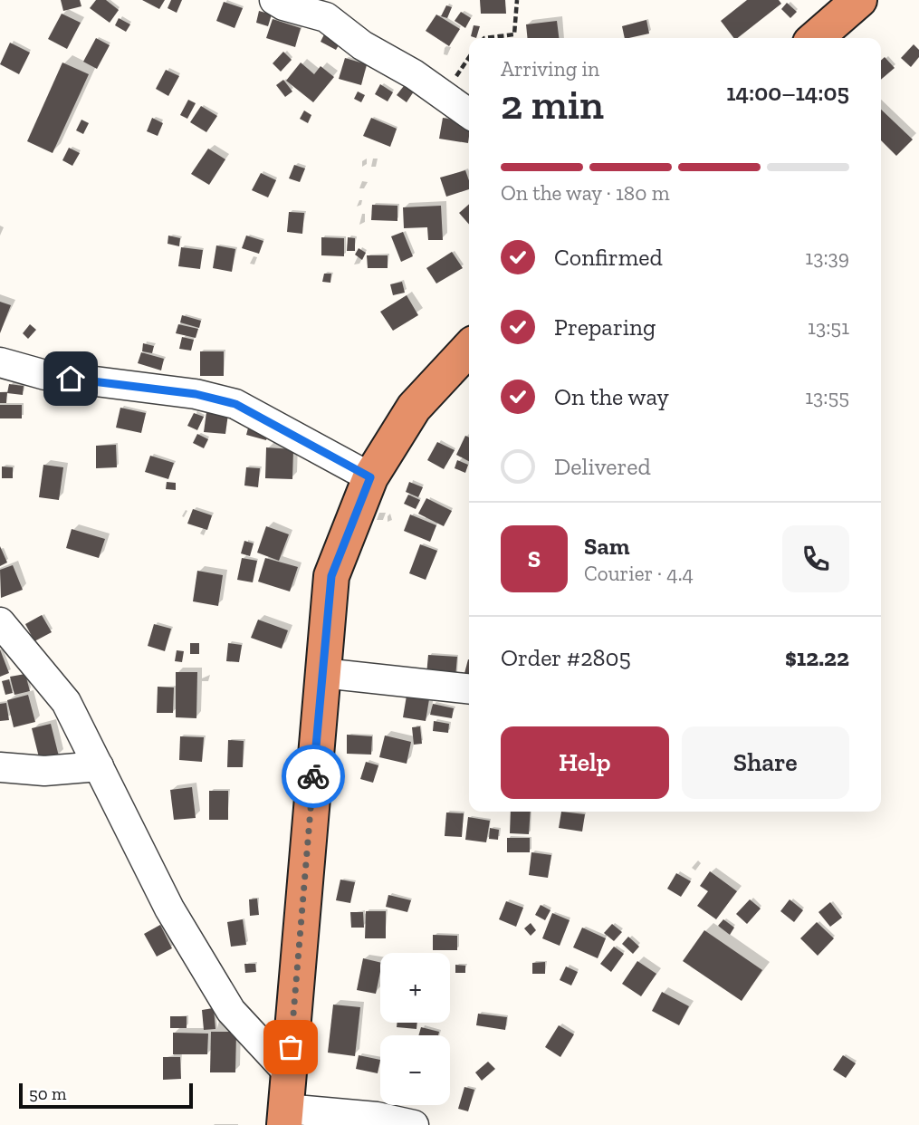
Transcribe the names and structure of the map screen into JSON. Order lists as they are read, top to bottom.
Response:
{
  "scale_bar": "50 m",
  "page": {
    "heading": ["2 min", "Arriving in", "14:00–14:05"],
    "panel": [
      "Sam",
      "Courier · 4.4",
      "Order #2805",
      "$12.22"
    ],
    "bar": "On the way · 180 m",
    "list": [
      ["Confirmed", "13:39"],
      ["Preparing", "13:51"],
      ["On the way", "13:55"],
      "Delivered"
    ],
    "round": "S",
    "buttons": ["Help", "Share"],
    "map_buttons": ["+", "−"],
    "scale": "50 m"
  }
}
